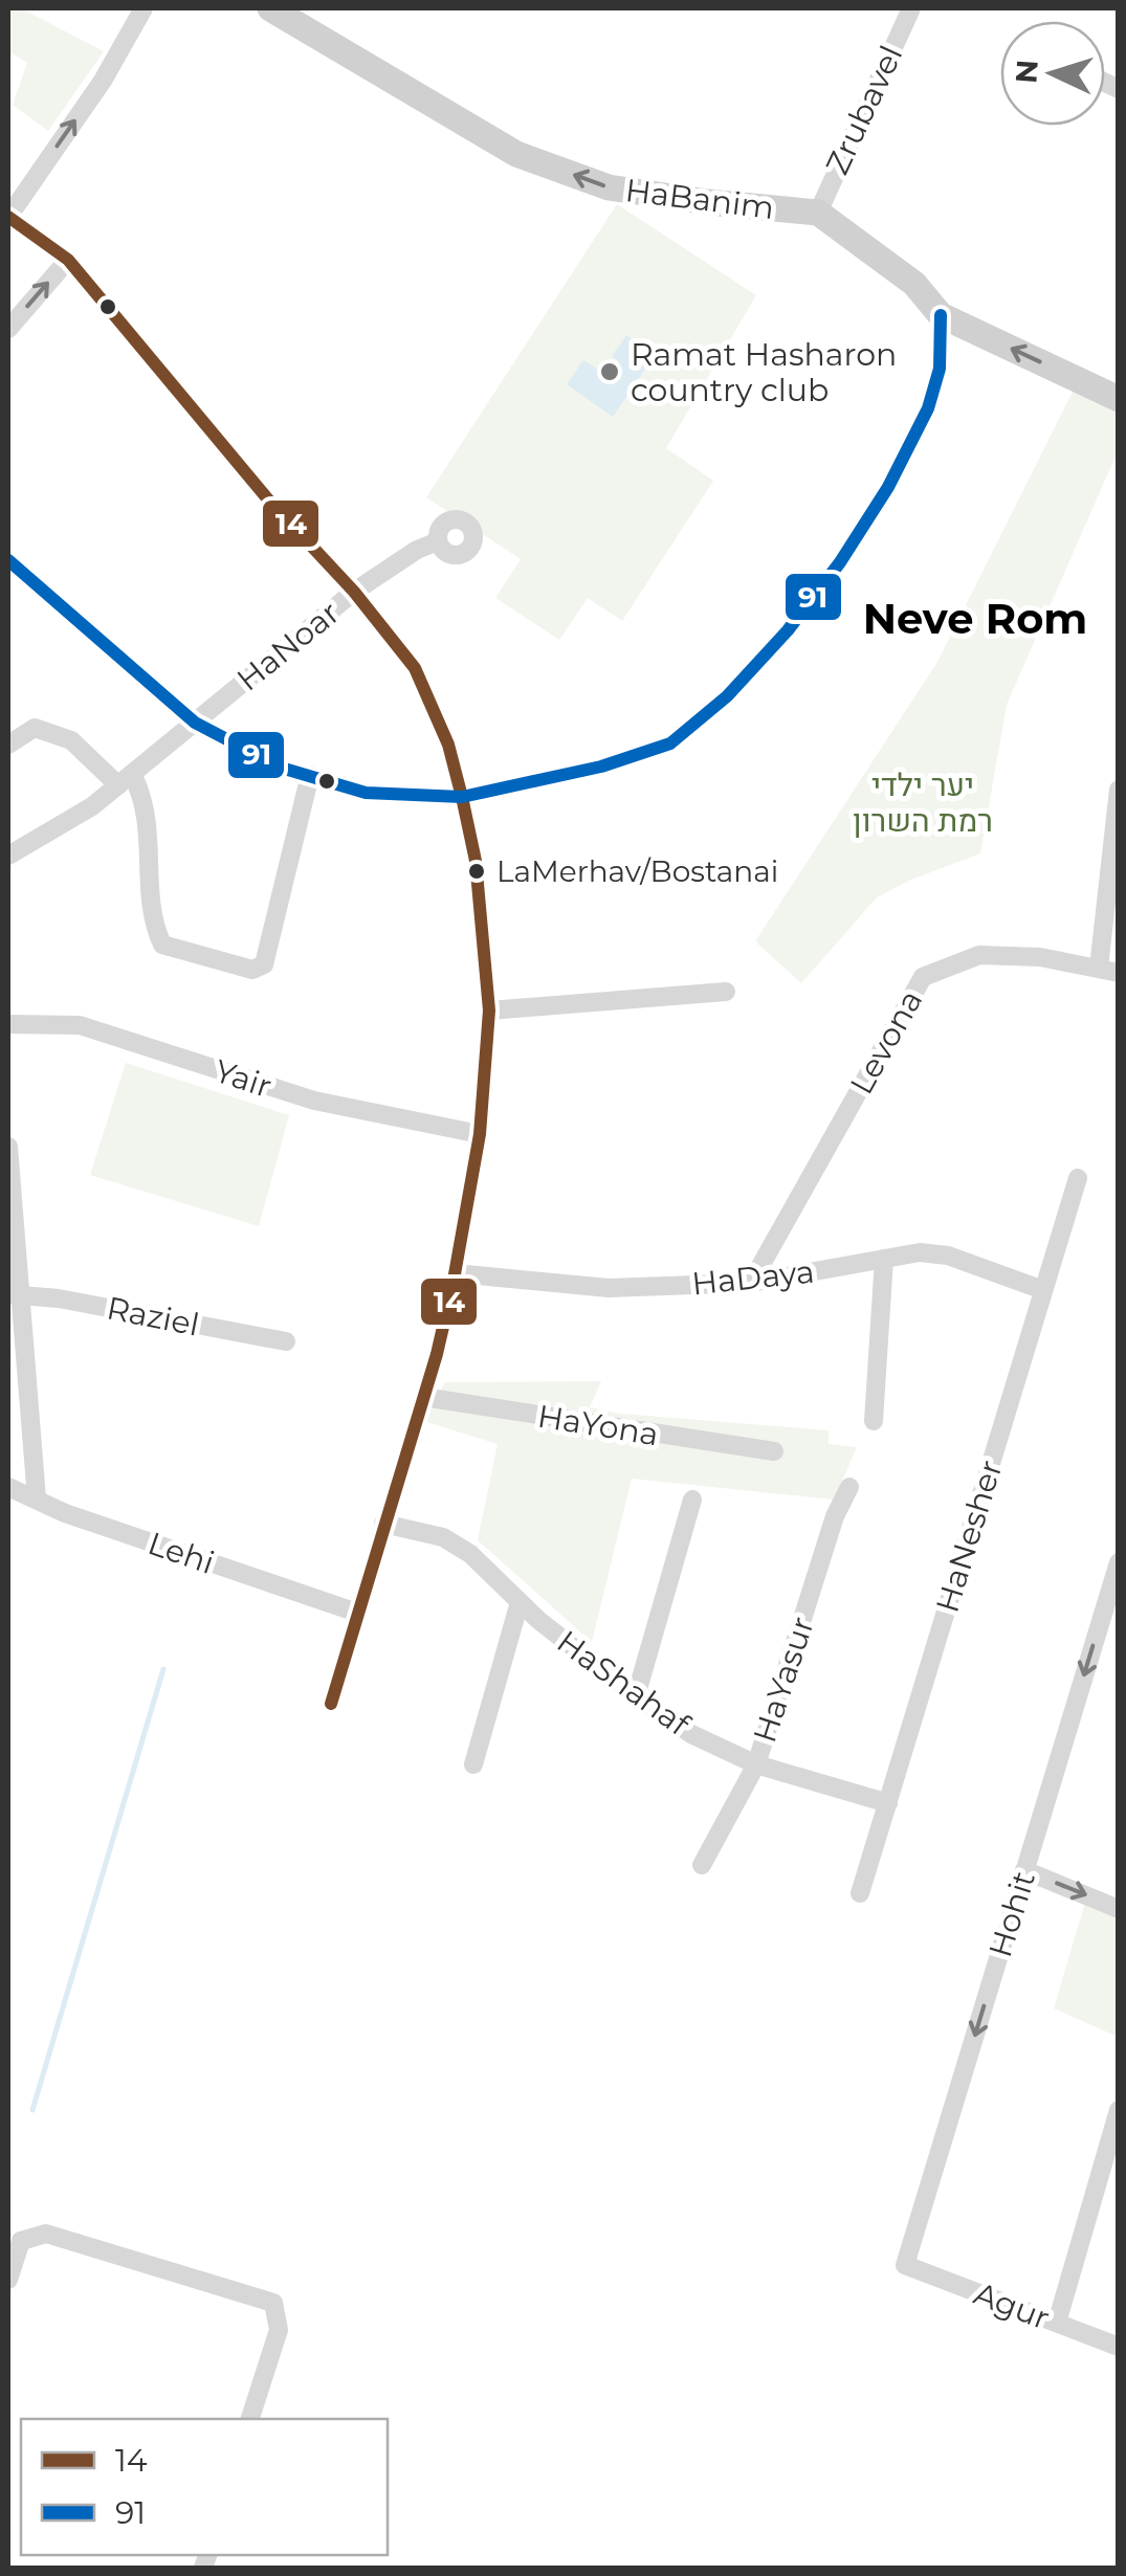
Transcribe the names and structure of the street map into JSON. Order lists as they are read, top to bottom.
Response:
{
  "streets": {
    "street": [
      "Zrubavel",
      "HaBanim",
      "HaNoar",
      "Levona",
      "Yair",
      "HaDaya",
      "Raziel",
      "HaYona",
      "HaNesher",
      "Lehi",
      "HaYasur",
      "HaShahaf",
      "Hohit",
      "Agur"
    ]
  },
  "crossings": [
    ["Zrubavel", "HaBanim"],
    ["Levona", "HaDaya"],
    ["HaDaya", "HaNesher"],
    ["HaNesher", "HaShahaf"],
    ["HaYasur", "HaShahaf"],
    ["Hohit", "Agur"]
  ],
  "one_way": ["HaBanim", "Hohit"],
  "districts": ["Neve Rom"],
  "parks": ["יער ילדי רמת השרון"],
  "places": ["Ramat Hasharon country club", "LaMerhav/Bostanai"],
  "lines": ["transit line 14", "transit line 91"],
  "legend": ["14", "91"],
  "north": "left"
}
